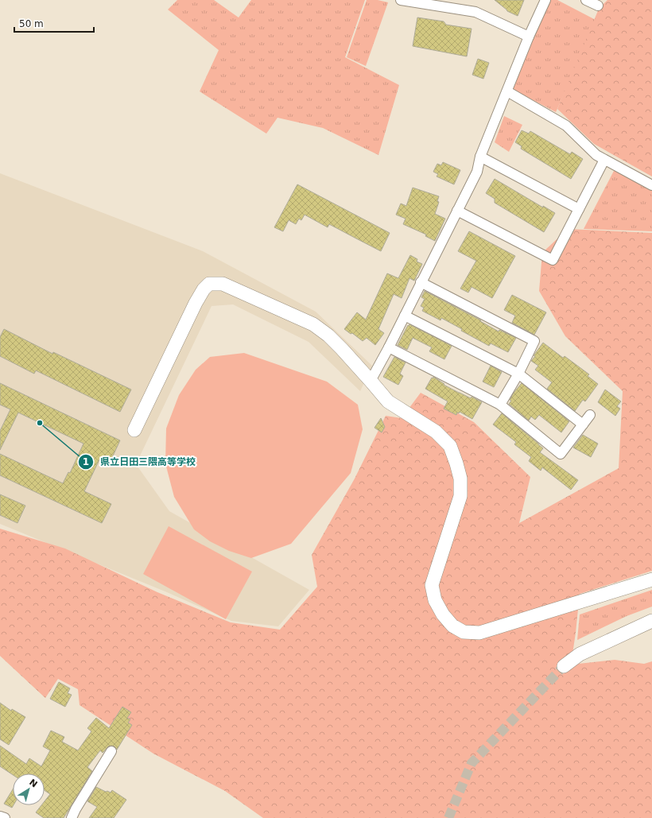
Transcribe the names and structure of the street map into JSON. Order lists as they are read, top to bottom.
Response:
{
  "places": ["県立日田三隈高等学校"],
  "scale_bar": "50 m",
  "north": "top right"
}
